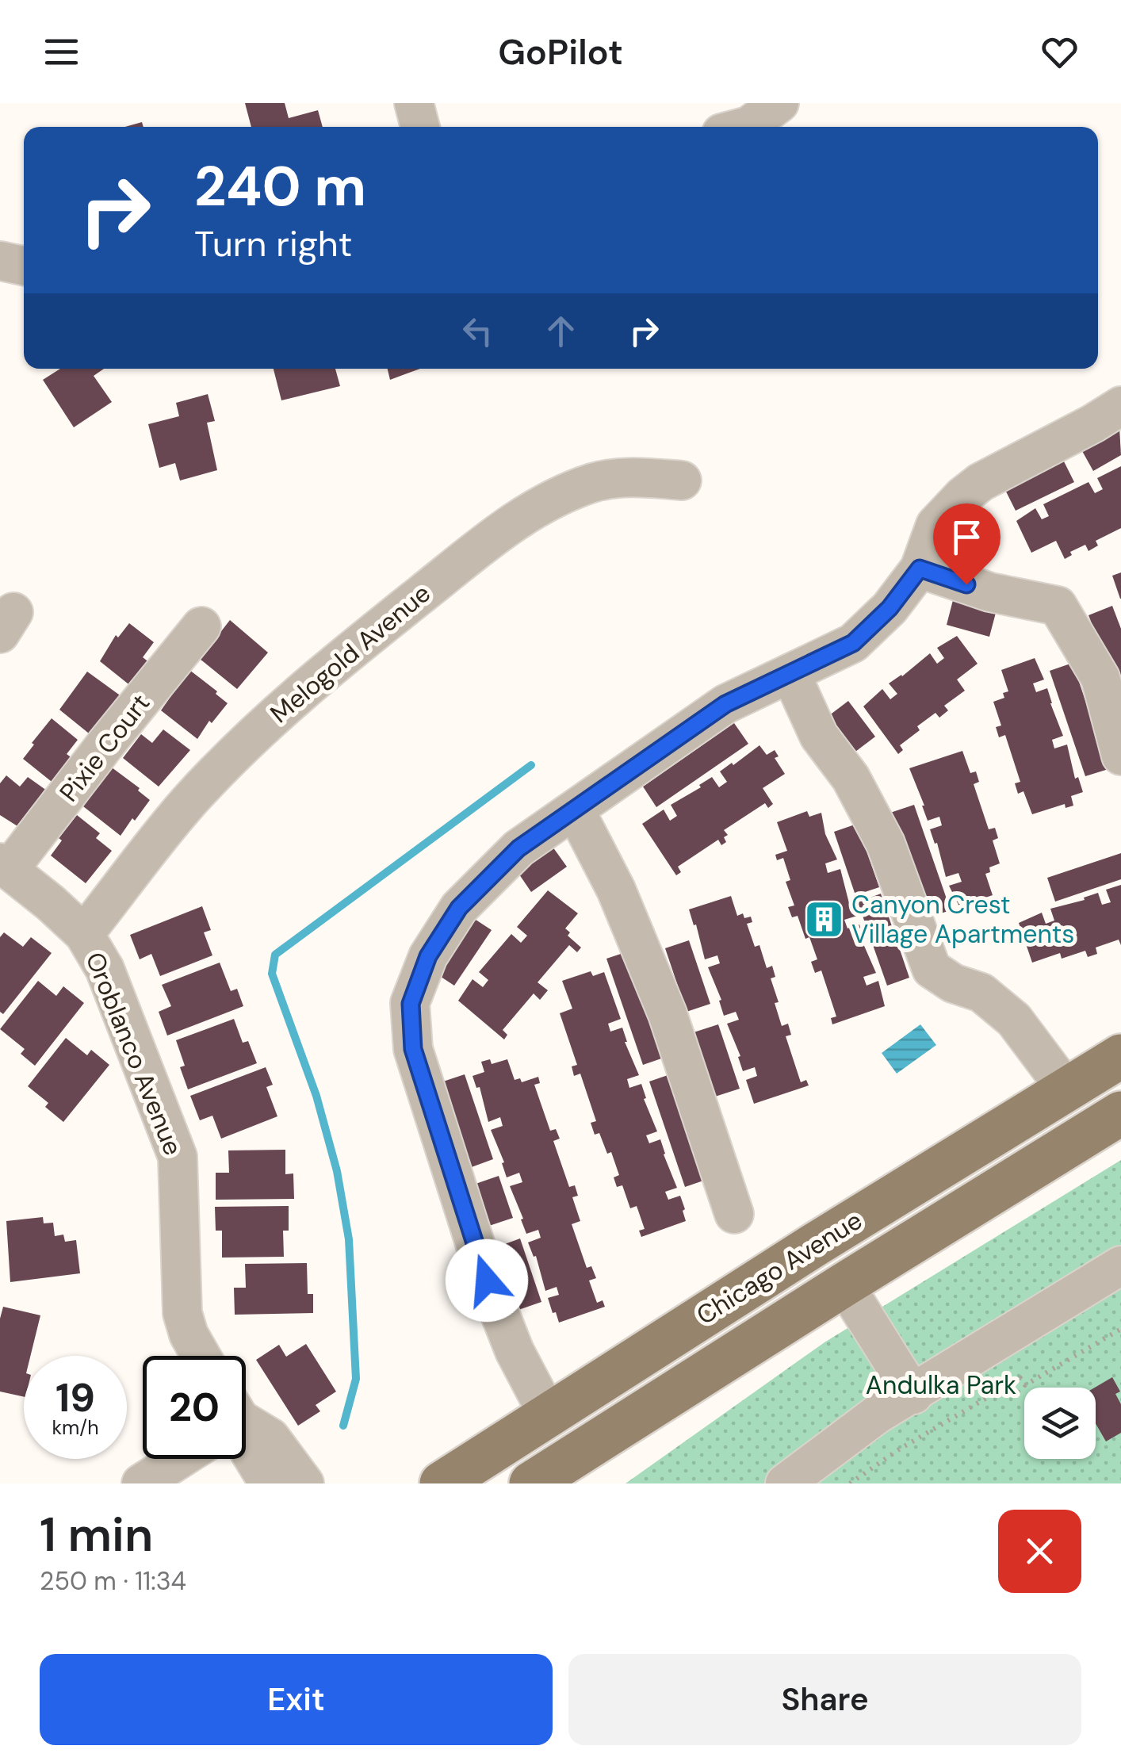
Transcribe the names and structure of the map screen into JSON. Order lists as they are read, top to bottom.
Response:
{
  "streets": {
    "main road": ["Chicago Avenue"],
    "street": ["Melogold Avenue", "Pixie Court", "Oroblanco Avenue"]
  },
  "crossings": [
    ["Melogold Avenue", "Oroblanco Avenue"],
    ["Pixie Court", "Oroblanco Avenue"]
  ],
  "parks": ["Andulka Park"],
  "places": {
    "building": ["Canyon Crest Village Apartments"]
  },
  "page": {
    "header": "GoPilot",
    "turn": ["240 m", "Turn right"],
    "speed": "19 km/h",
    "limit": "20",
    "heading": ["1 min", "250 m · 11:34"],
    "buttons": ["Exit", "Share"]
  }
}
